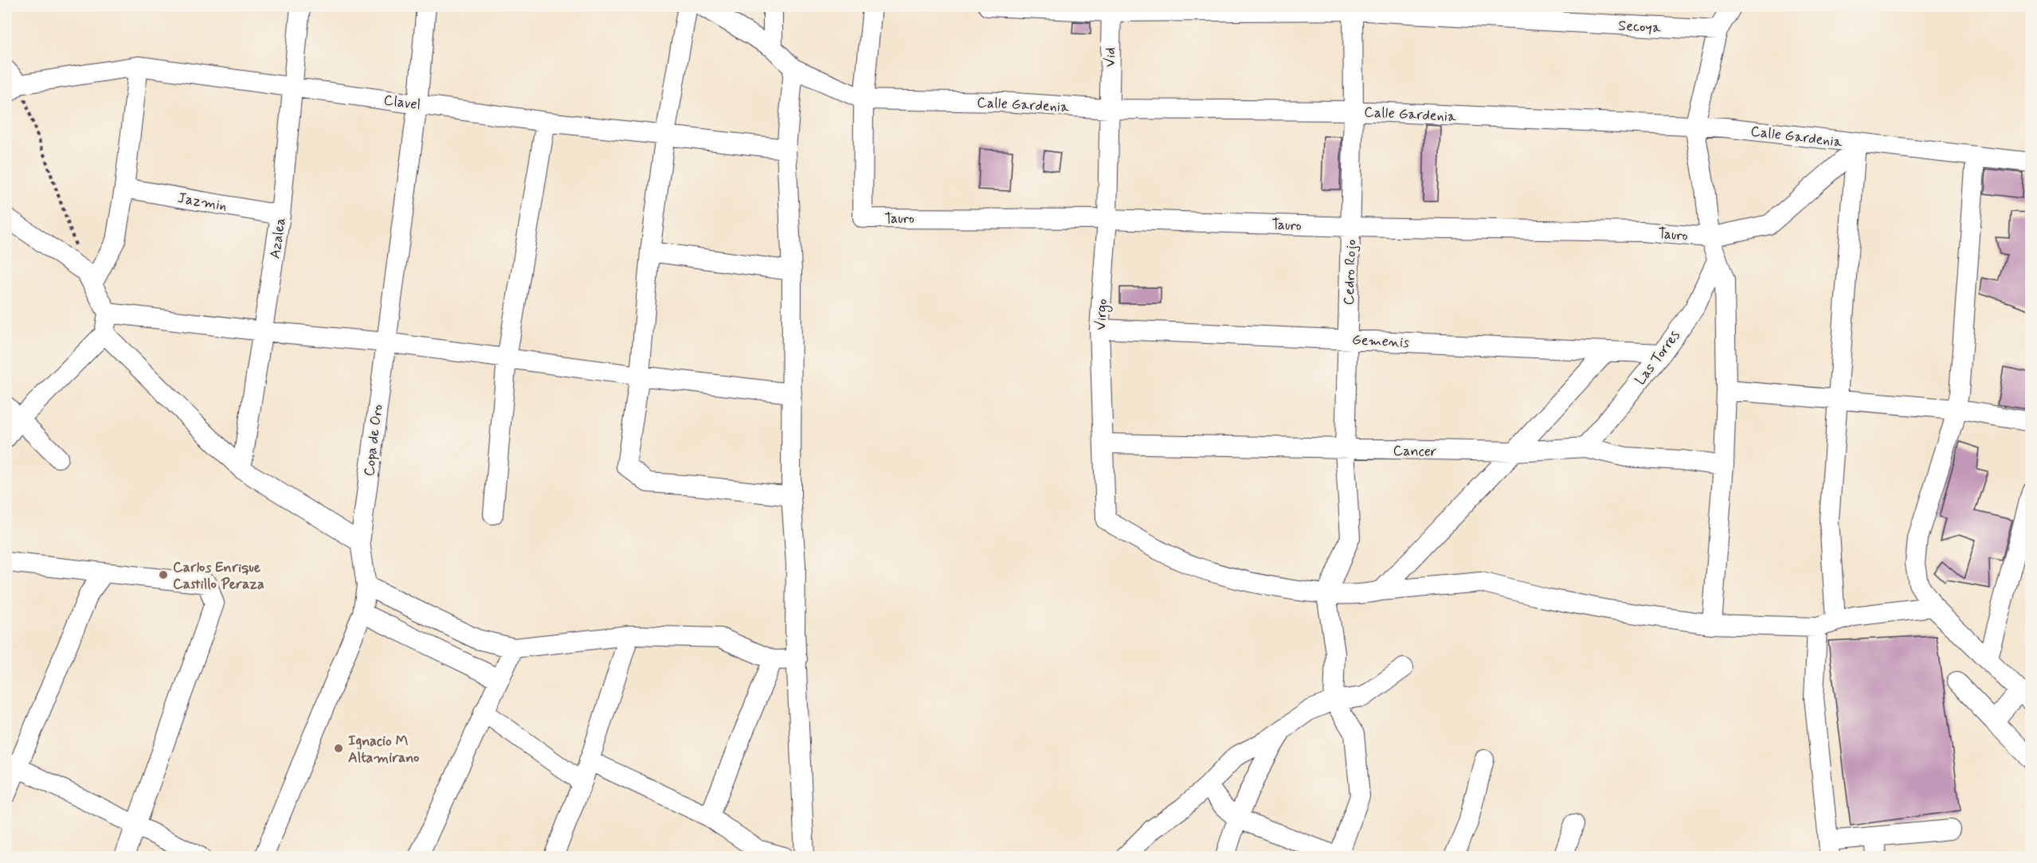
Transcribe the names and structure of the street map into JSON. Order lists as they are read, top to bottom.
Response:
{
  "streets": {
    "street": [
      "Secoya",
      "Vid",
      "Clavel",
      "Calle Gardenia",
      "Jazmin",
      "Tauro",
      "Azalea",
      "Cedro Rojo",
      "Virgo",
      "Gemenis",
      "Las Torres",
      "Copa de Oro",
      "Cancer"
    ]
  },
  "crossings": [
    ["Secoya", "Vid"],
    ["Secoya", "Cedro Rojo"],
    ["Vid", "Calle Gardenia"],
    ["Vid", "Virgo"],
    ["Clavel", "Azalea"],
    ["Clavel", "Copa de Oro"],
    ["Calle Gardenia", "Tauro"],
    ["Calle Gardenia", "Cedro Rojo"],
    ["Calle Gardenia", "Virgo"],
    ["Jazmin", "Azalea"],
    ["Tauro", "Cedro Rojo"],
    ["Tauro", "Virgo"],
    ["Cedro Rojo", "Virgo"],
    ["Cedro Rojo", "Gemenis"],
    ["Cedro Rojo", "Cancer"],
    ["Virgo", "Gemenis"],
    ["Virgo", "Cancer"],
    ["Gemenis", "Las Torres"],
    ["Las Torres", "Cancer"]
  ],
  "places": ["Carlos Enrique Castillo Peraza", "Ignacio M Altamirano"]
}
